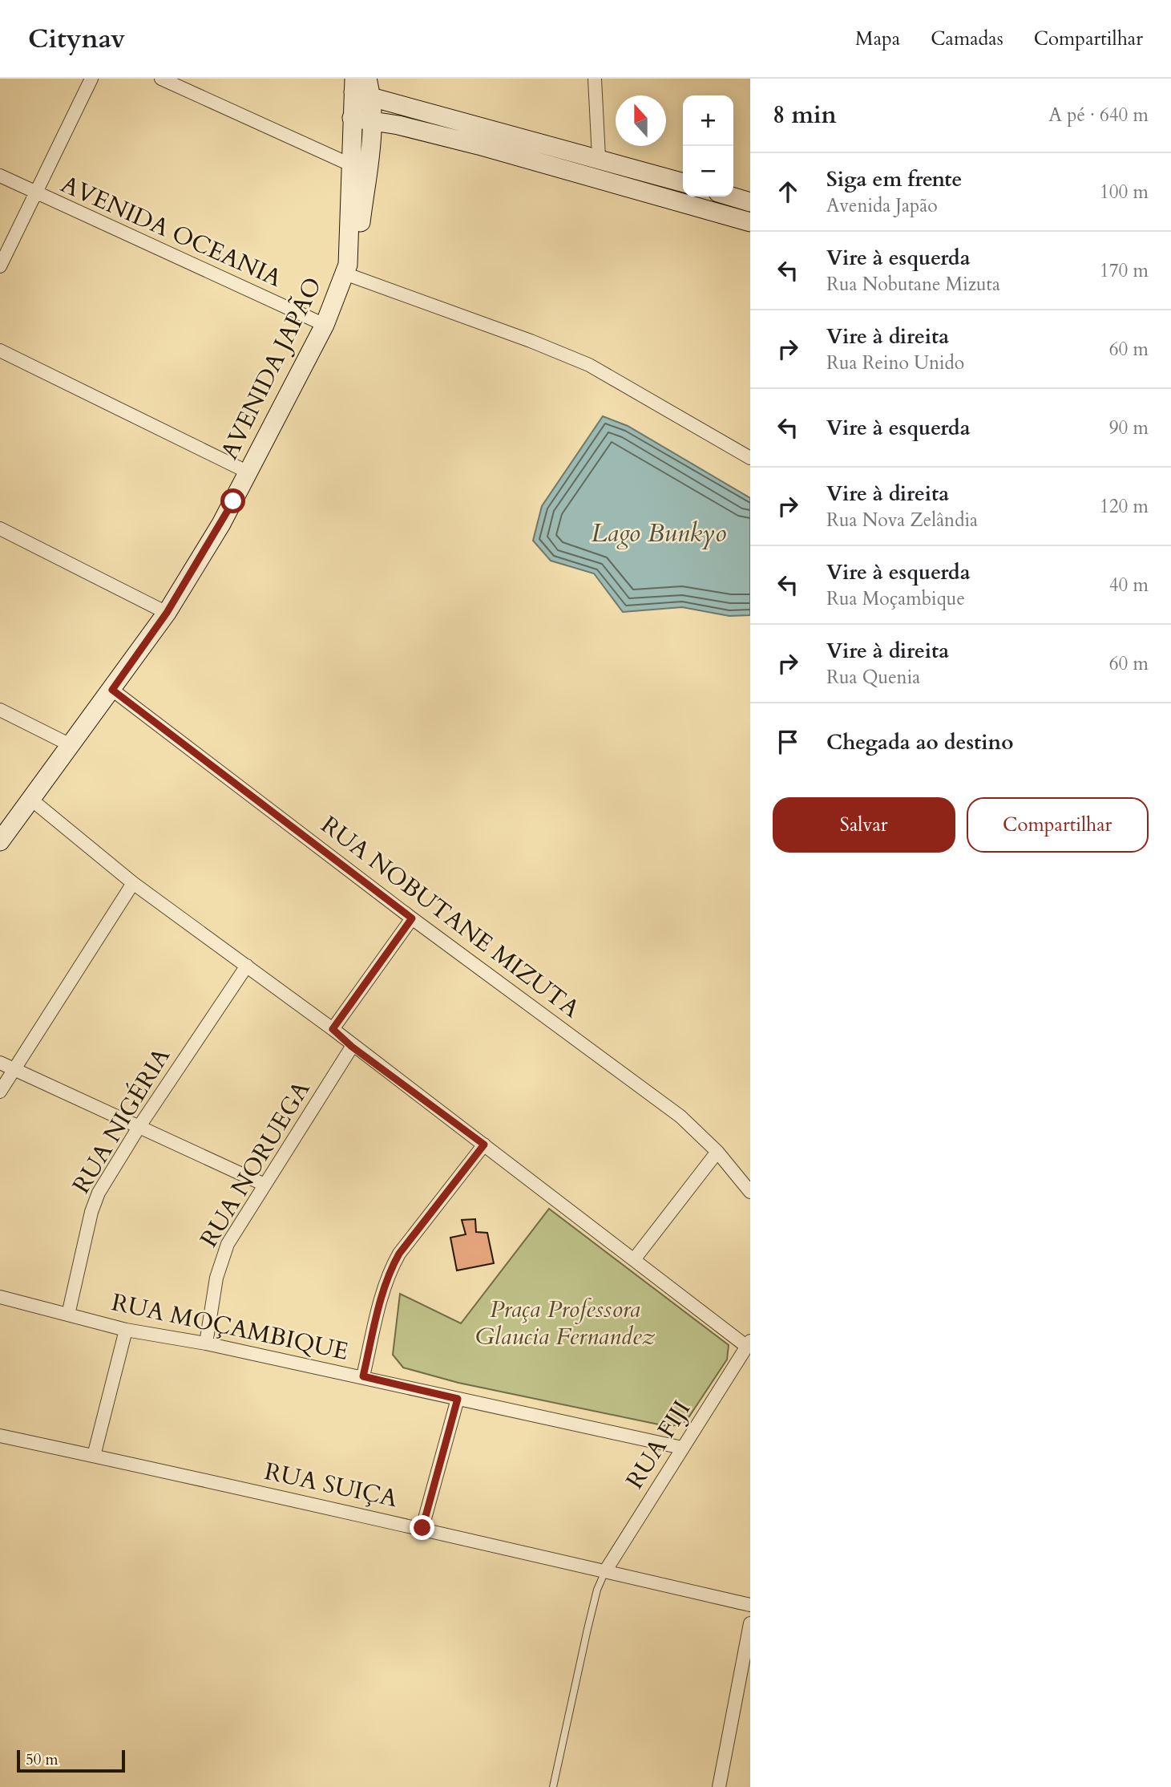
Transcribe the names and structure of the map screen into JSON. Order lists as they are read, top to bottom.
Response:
{
  "streets": {
    "main road": ["AVENIDA JAPÃO"],
    "street": [
      "AVENIDA OCEANIA",
      "RUA NOBUTANE MIZUTA",
      "RUA NIGÉRIA",
      "RUA NORUEGA",
      "RUA MOÇAMBIQUE",
      "RUA FIJI",
      "RUA SUIÇA"
    ]
  },
  "crossings": [
    ["AVENIDA OCEANIA", "AVENIDA JAPÃO"],
    ["AVENIDA JAPÃO", "RUA NOBUTANE MIZUTA"],
    ["RUA NIGÉRIA", "RUA MOÇAMBIQUE"],
    ["RUA NORUEGA", "RUA MOÇAMBIQUE"],
    ["RUA MOÇAMBIQUE", "RUA FIJI"],
    ["RUA FIJI", "RUA SUIÇA"]
  ],
  "water": ["Lago Bunkyo"],
  "parks": ["Praça Professora Glaucia Fernandez"],
  "scale_bar": "50 m",
  "north": "top",
  "page": {
    "header": "Citynav",
    "nav": ["Mapa", "Camadas", "Compartilhar"],
    "heading": ["8 min", "A pé · 640 m"],
    "map_buttons": ["+", "−"],
    "list": [
      ["Siga em frente", "Avenida Japão", "100 m"],
      ["Vire à esquerda", "Rua Nobutane Mizuta", "170 m"],
      ["Vire à direita", "Rua Reino Unido", "60 m"],
      ["Vire à esquerda", "90 m"],
      ["Vire à direita", "Rua Nova Zelândia", "120 m"],
      ["Vire à esquerda", "Rua Moçambique", "40 m"],
      ["Vire à direita", "Rua Quenia", "60 m"],
      "Chegada ao destino"
    ],
    "buttons": ["Salvar", "Compartilhar"],
    "scale": "50 m"
  }
}
